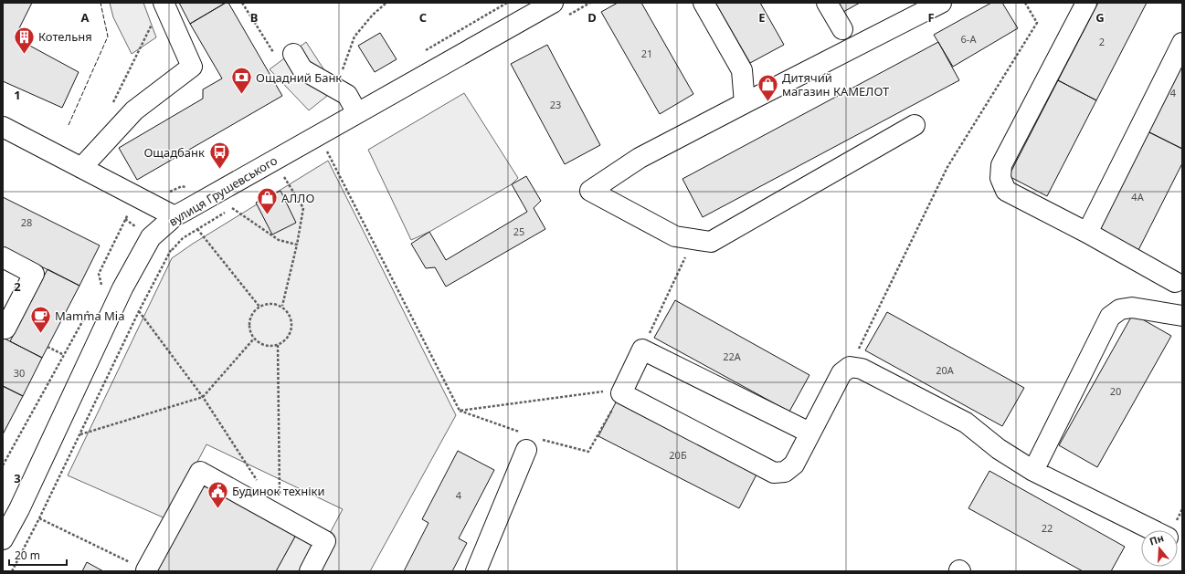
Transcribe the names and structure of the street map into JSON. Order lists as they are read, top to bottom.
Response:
{
  "streets": {
    "street": ["вулиця Грушевського"]
  },
  "places": {
    "building": ["Котельня"],
    "bank": ["Ощадний Банк"],
    "shop": ["Дитячий магазин КАМЕЛОТ", "АЛЛО"],
    "bus stop": ["Ощадбанк"],
    "cafe": ["Mamma Mia"],
    "public building": ["Будинок техніки"]
  },
  "house_numbers": [
    "6-А",
    "2",
    "21",
    "4",
    "23",
    "4А",
    "28",
    "25",
    "22А",
    "20А",
    "30",
    "20",
    "20Б",
    "4",
    "22"
  ],
  "scale_bar": "20 m",
  "north": "top",
  "grid": {
    "columns": [
      "A",
      "B",
      "C",
      "D",
      "E",
      "F",
      "G"
    ],
    "rows": ["1", "2", "3"]
  }
}
